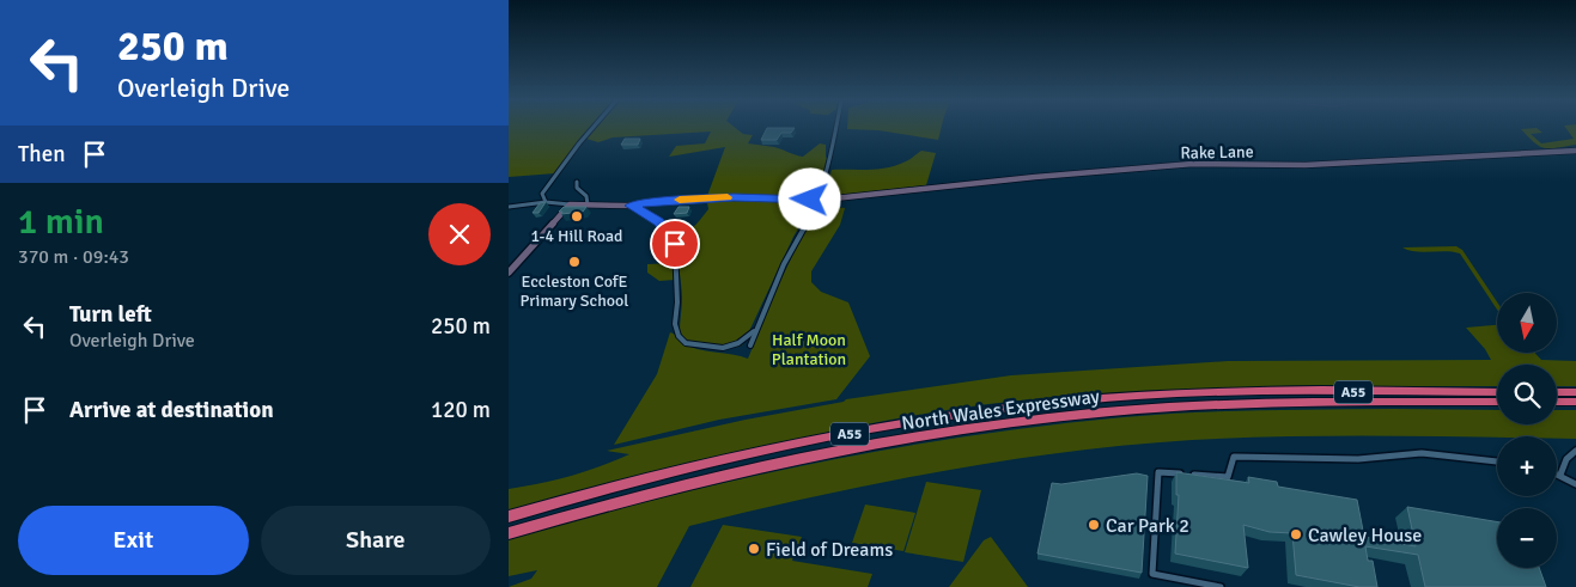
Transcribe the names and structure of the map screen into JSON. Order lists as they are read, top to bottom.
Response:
{
  "streets": {
    "highway": ["A55", "North Wales Expressway"],
    "street": ["Rake Lane"]
  },
  "parks": ["Half Moon Plantation"],
  "places": [
    "1-4 Hill Road",
    "Eccleston CofE Primary School",
    "Car Park 2",
    "Cawley House",
    "Field of Dreams"
  ],
  "north": "bottom",
  "page": {
    "turn": ["250 m", "Overleigh Drive"],
    "then": "Then",
    "heading": ["1 min", "370 m · 09:43"],
    "list": [
      {
        "name": "Turn left",
        "note": "Overleigh Drive",
        "value": "250 m"
      },
      {
        "name": "Arrive at destination",
        "value": "120 m"
      }
    ],
    "map_buttons": ["+", "−"],
    "buttons": ["Exit", "Share"]
  }
}
